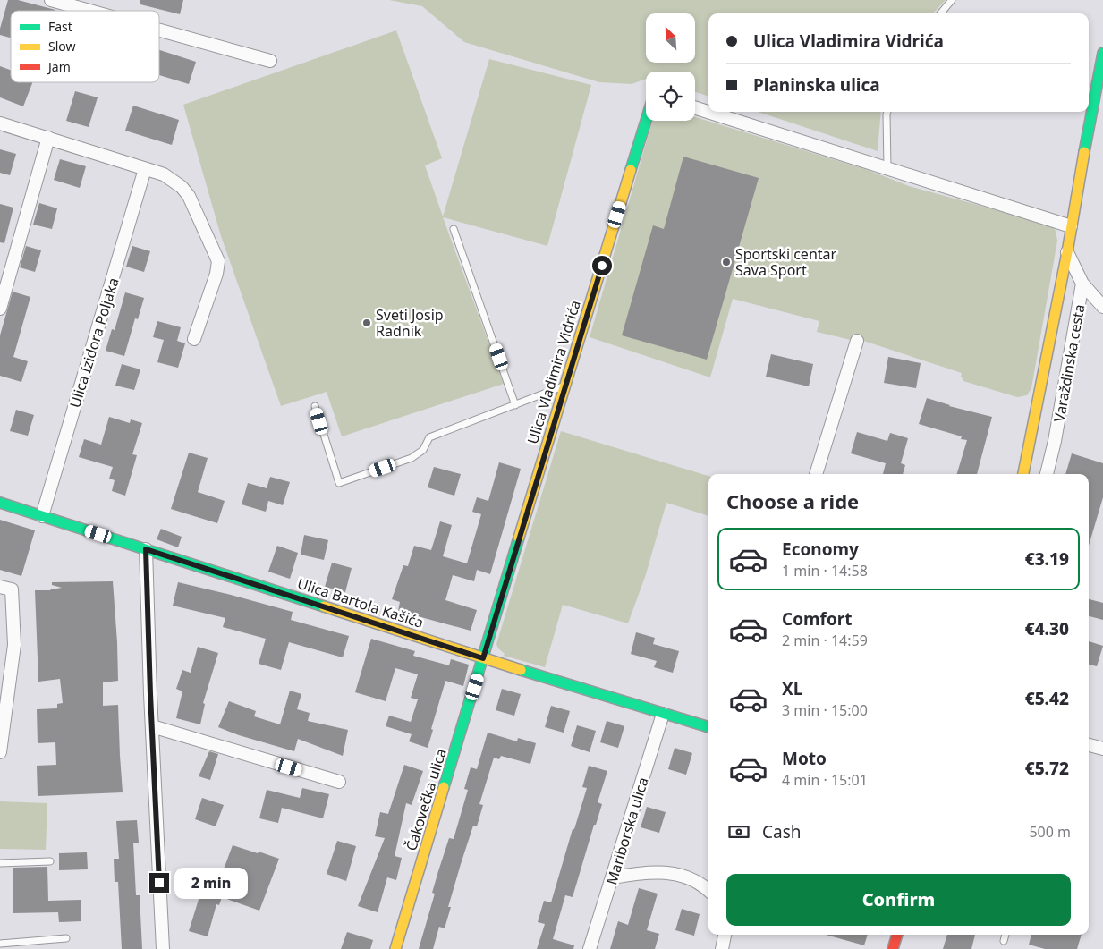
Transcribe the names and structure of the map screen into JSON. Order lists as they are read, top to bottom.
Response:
{
  "streets": {
    "street": [
      "Ulica Izidora Poljaka",
      "Varaždinska cesta",
      "Ulica Vladimira Vidrića",
      "Ulica Bartola Kašića",
      "Čakovečka ulica",
      "Mariborska ulica"
    ]
  },
  "crossings": [
    ["Ulica Izidora Poljaka", "Ulica Bartola Kašića"],
    ["Ulica Vladimira Vidrića", "Ulica Bartola Kašića"],
    ["Ulica Vladimira Vidrića", "Čakovečka ulica"],
    ["Ulica Bartola Kašića", "Čakovečka ulica"],
    ["Ulica Bartola Kašića", "Mariborska ulica"]
  ],
  "places": ["Sportski centar Sava Sport", "Sveti Josip Radnik"],
  "legend": ["Fast", "Slow", "Jam"],
  "north": "top left",
  "page": {
    "banner": ["Ulica Vladimira Vidrića", "Planinska ulica"],
    "heading": "Choose a ride",
    "list": [
      {
        "name": "Economy",
        "note": "1 min · 14:58",
        "value": "€3.19"
      },
      {
        "name": "Comfort",
        "note": "2 min · 14:59",
        "value": "€4.30"
      },
      {
        "name": "XL",
        "note": "3 min · 15:00",
        "value": "€5.42"
      },
      {
        "name": "Moto",
        "note": "4 min · 15:01",
        "value": "€5.72"
      }
    ],
    "pay": ["Cash", "500 m"],
    "buttons": "Confirm",
    "bubble": "2 min"
  }
}
